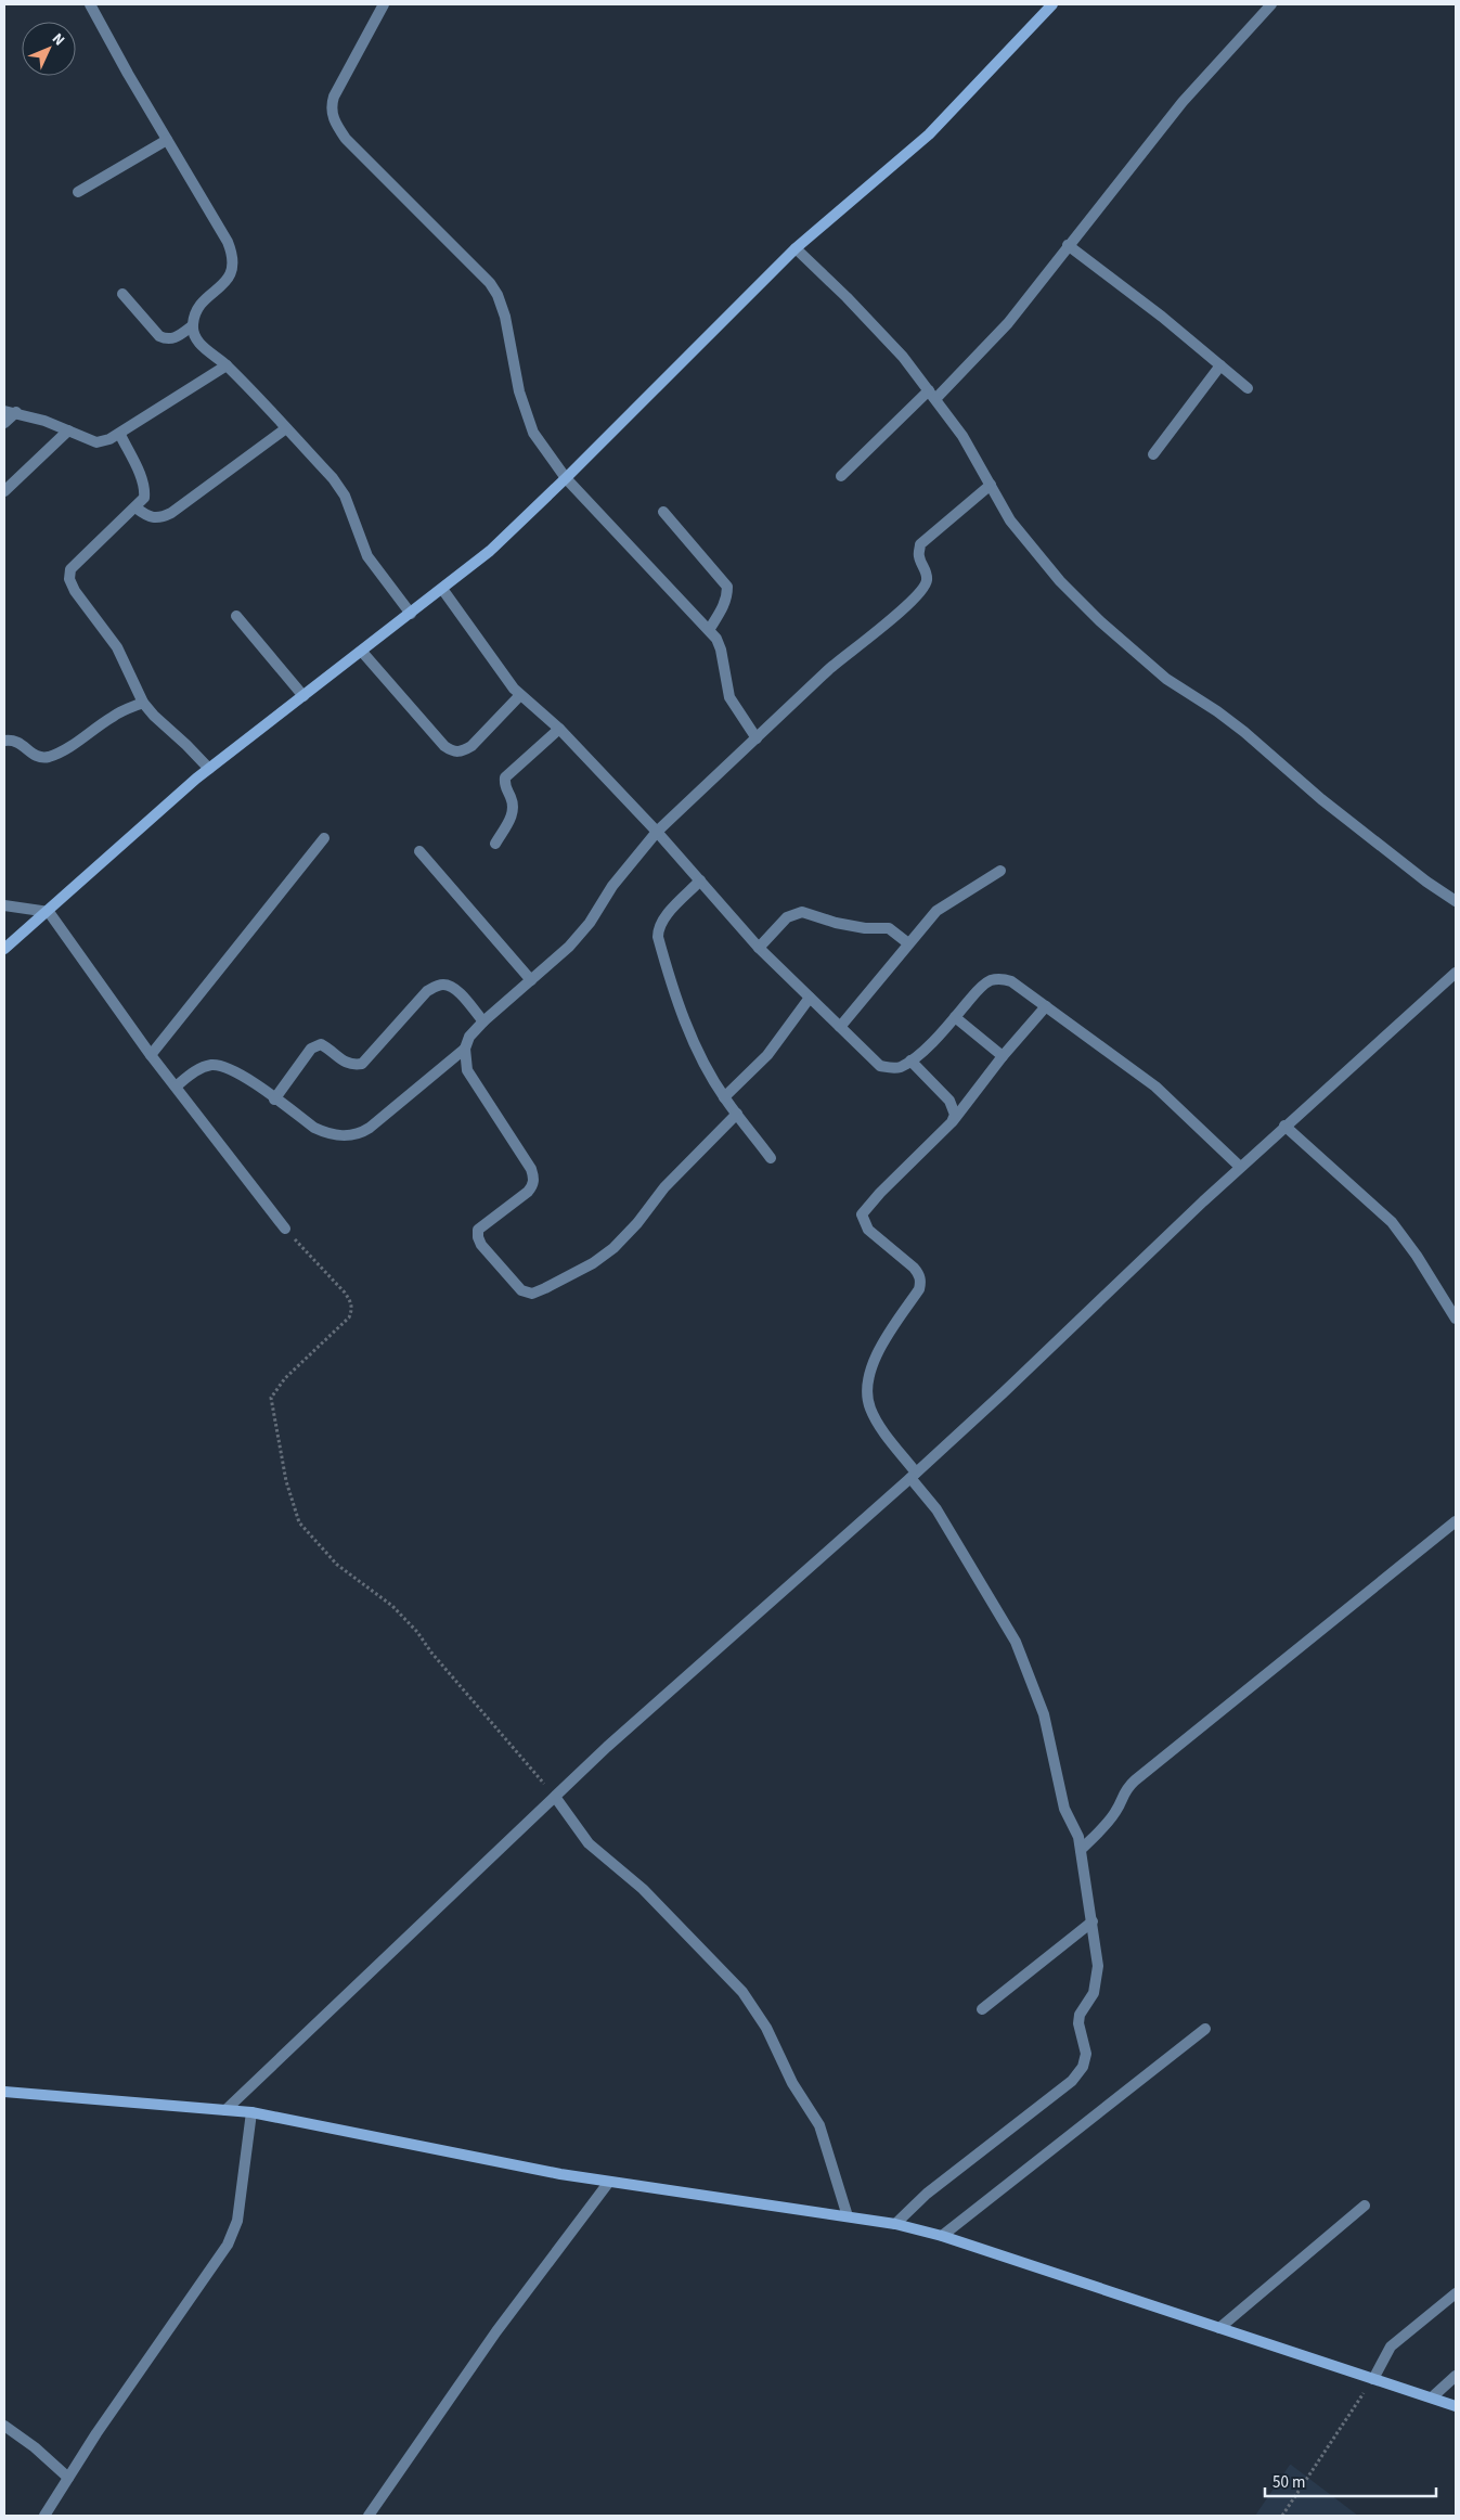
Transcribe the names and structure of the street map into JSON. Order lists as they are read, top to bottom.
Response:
{
  "scale_bar": "50 m",
  "north": "top right"
}
